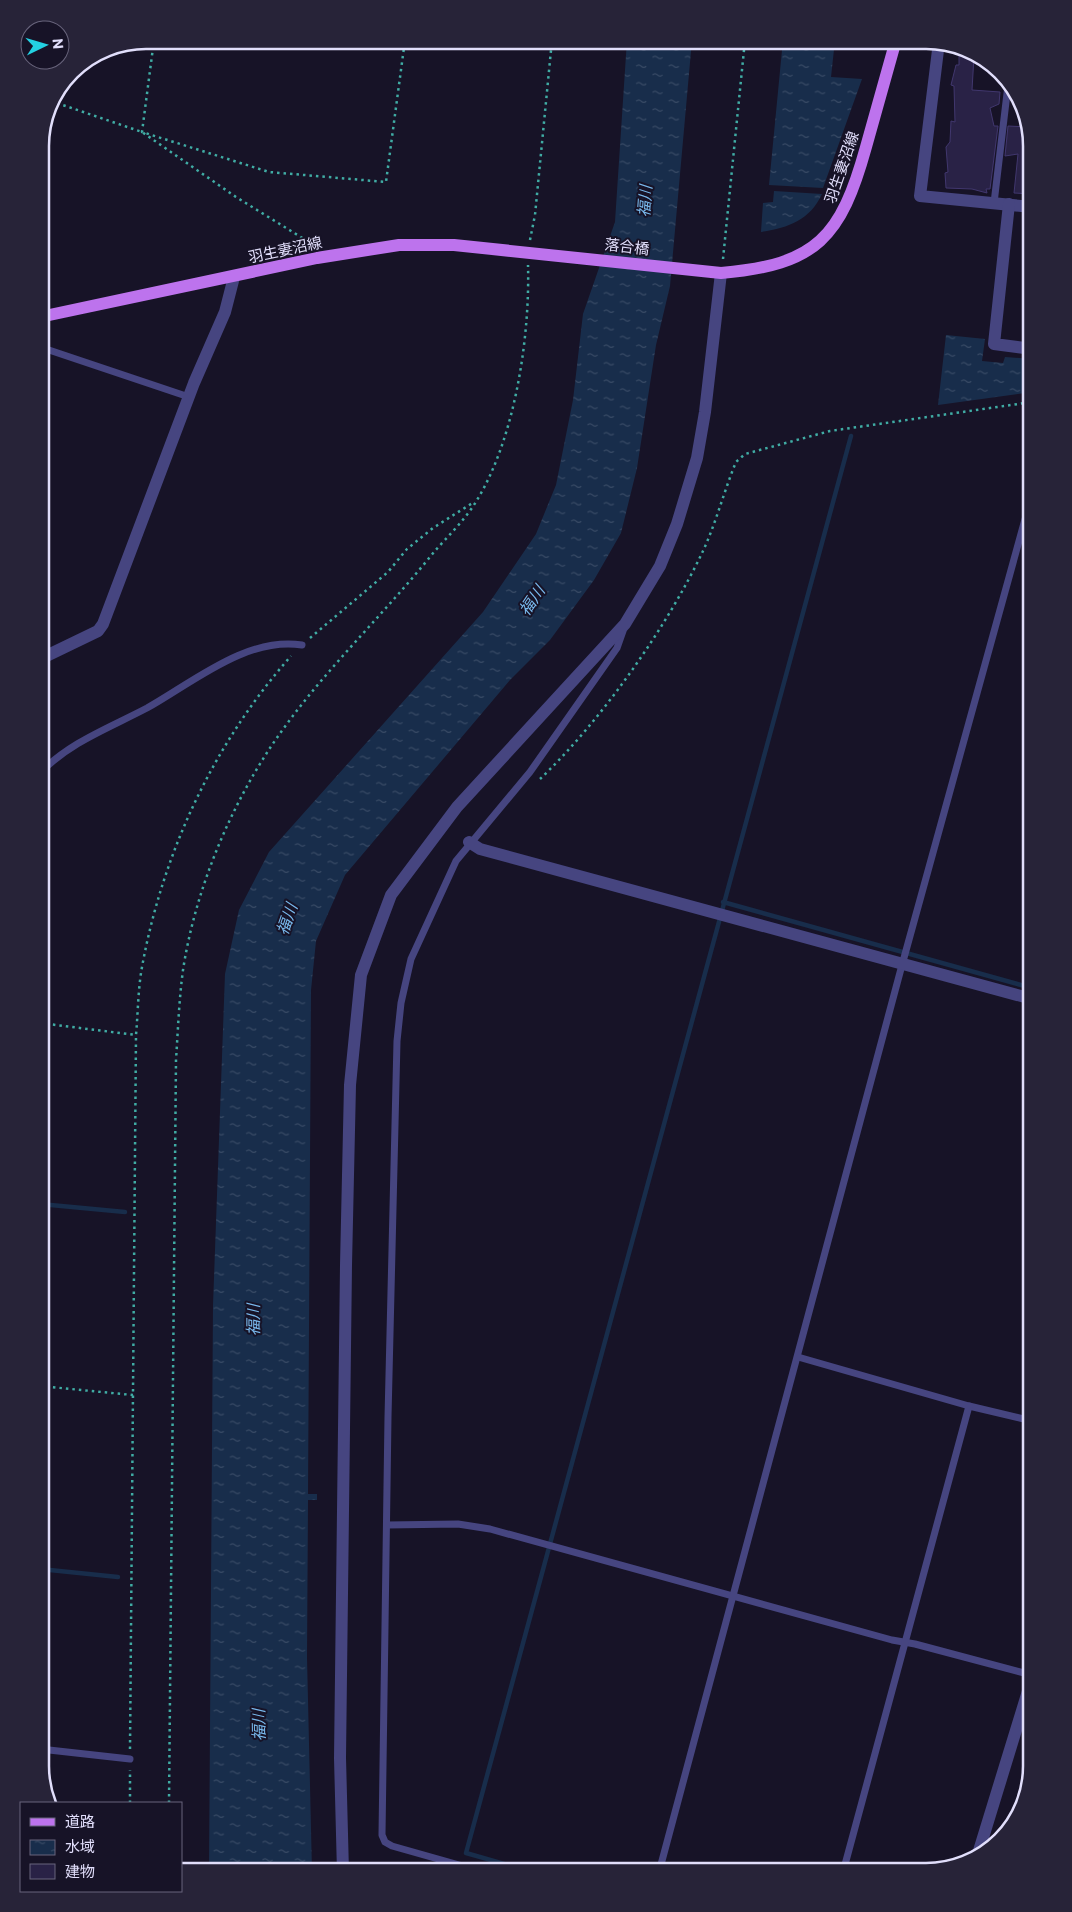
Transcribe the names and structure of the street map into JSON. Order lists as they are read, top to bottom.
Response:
{
  "streets": {
    "main road": ["羽生妻沼線", "落合橋"]
  },
  "crossings": [
    ["羽生妻沼線", "落合橋"]
  ],
  "water": ["福川"],
  "legend": ["道路", "水域", "建物"],
  "north": "right"
}
